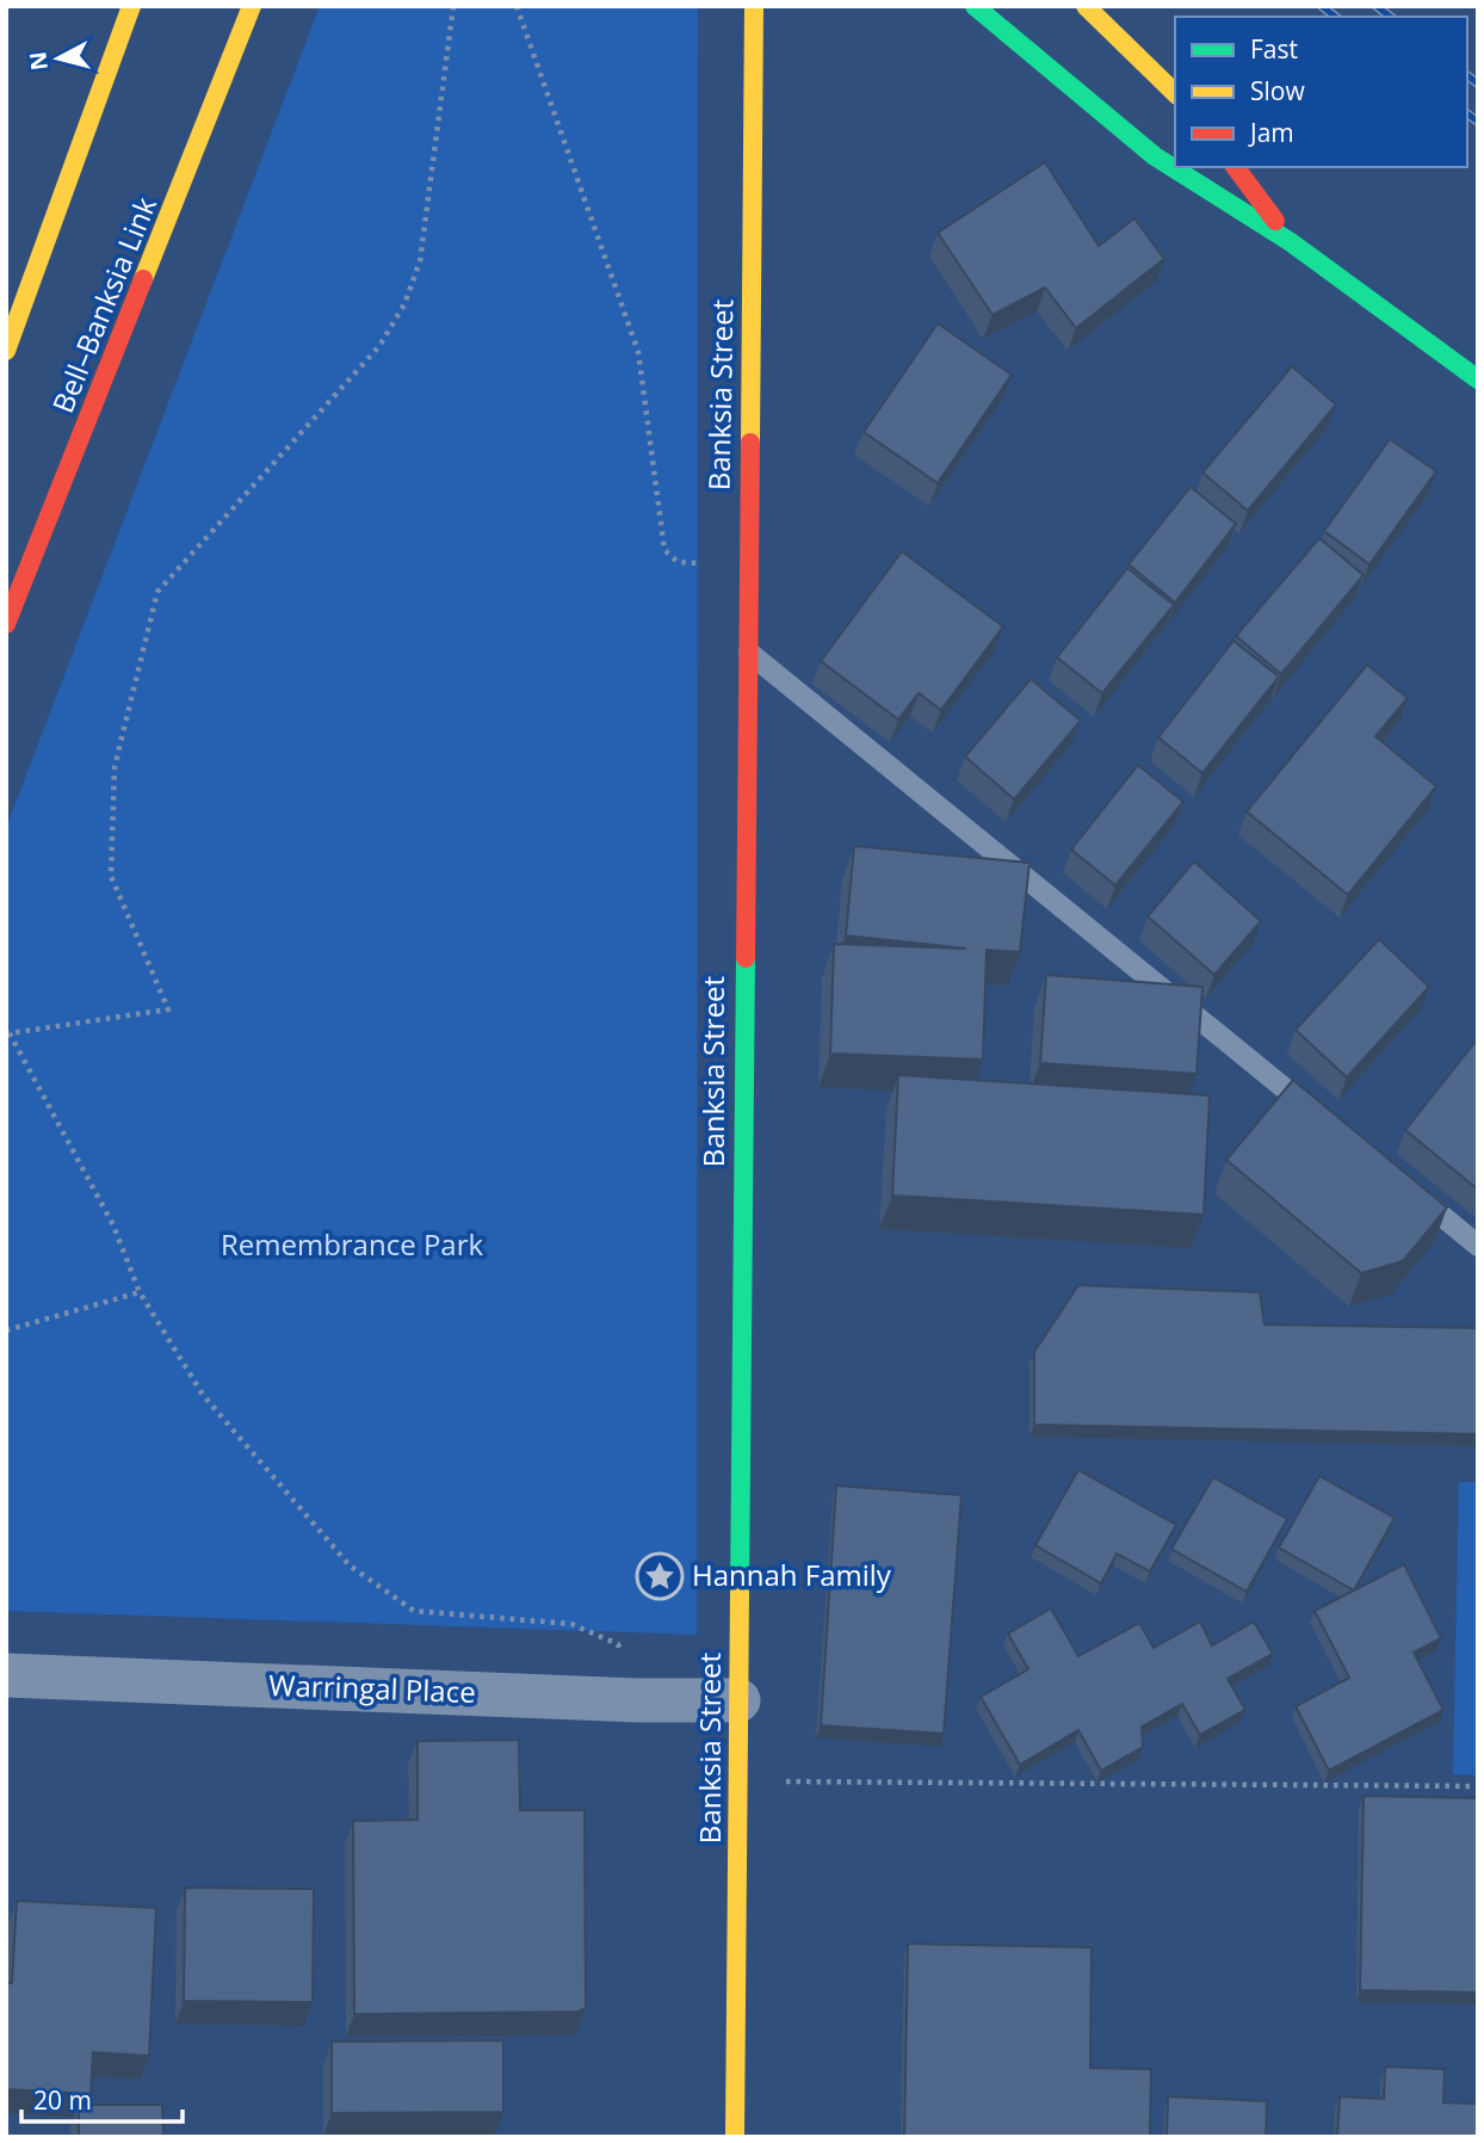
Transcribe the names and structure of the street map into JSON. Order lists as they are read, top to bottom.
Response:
{
  "streets": {
    "main road": ["Bell–Banksia Link", "Banksia Street"],
    "street": ["Warringal Place"]
  },
  "crossings": [
    ["Banksia Street", "Warringal Place"]
  ],
  "parks": ["Remembrance Park"],
  "places": {
    "place": ["Hannah Family"]
  },
  "legend": ["Fast", "Slow", "Jam"],
  "scale_bar": "20 m",
  "north": "left"
}
